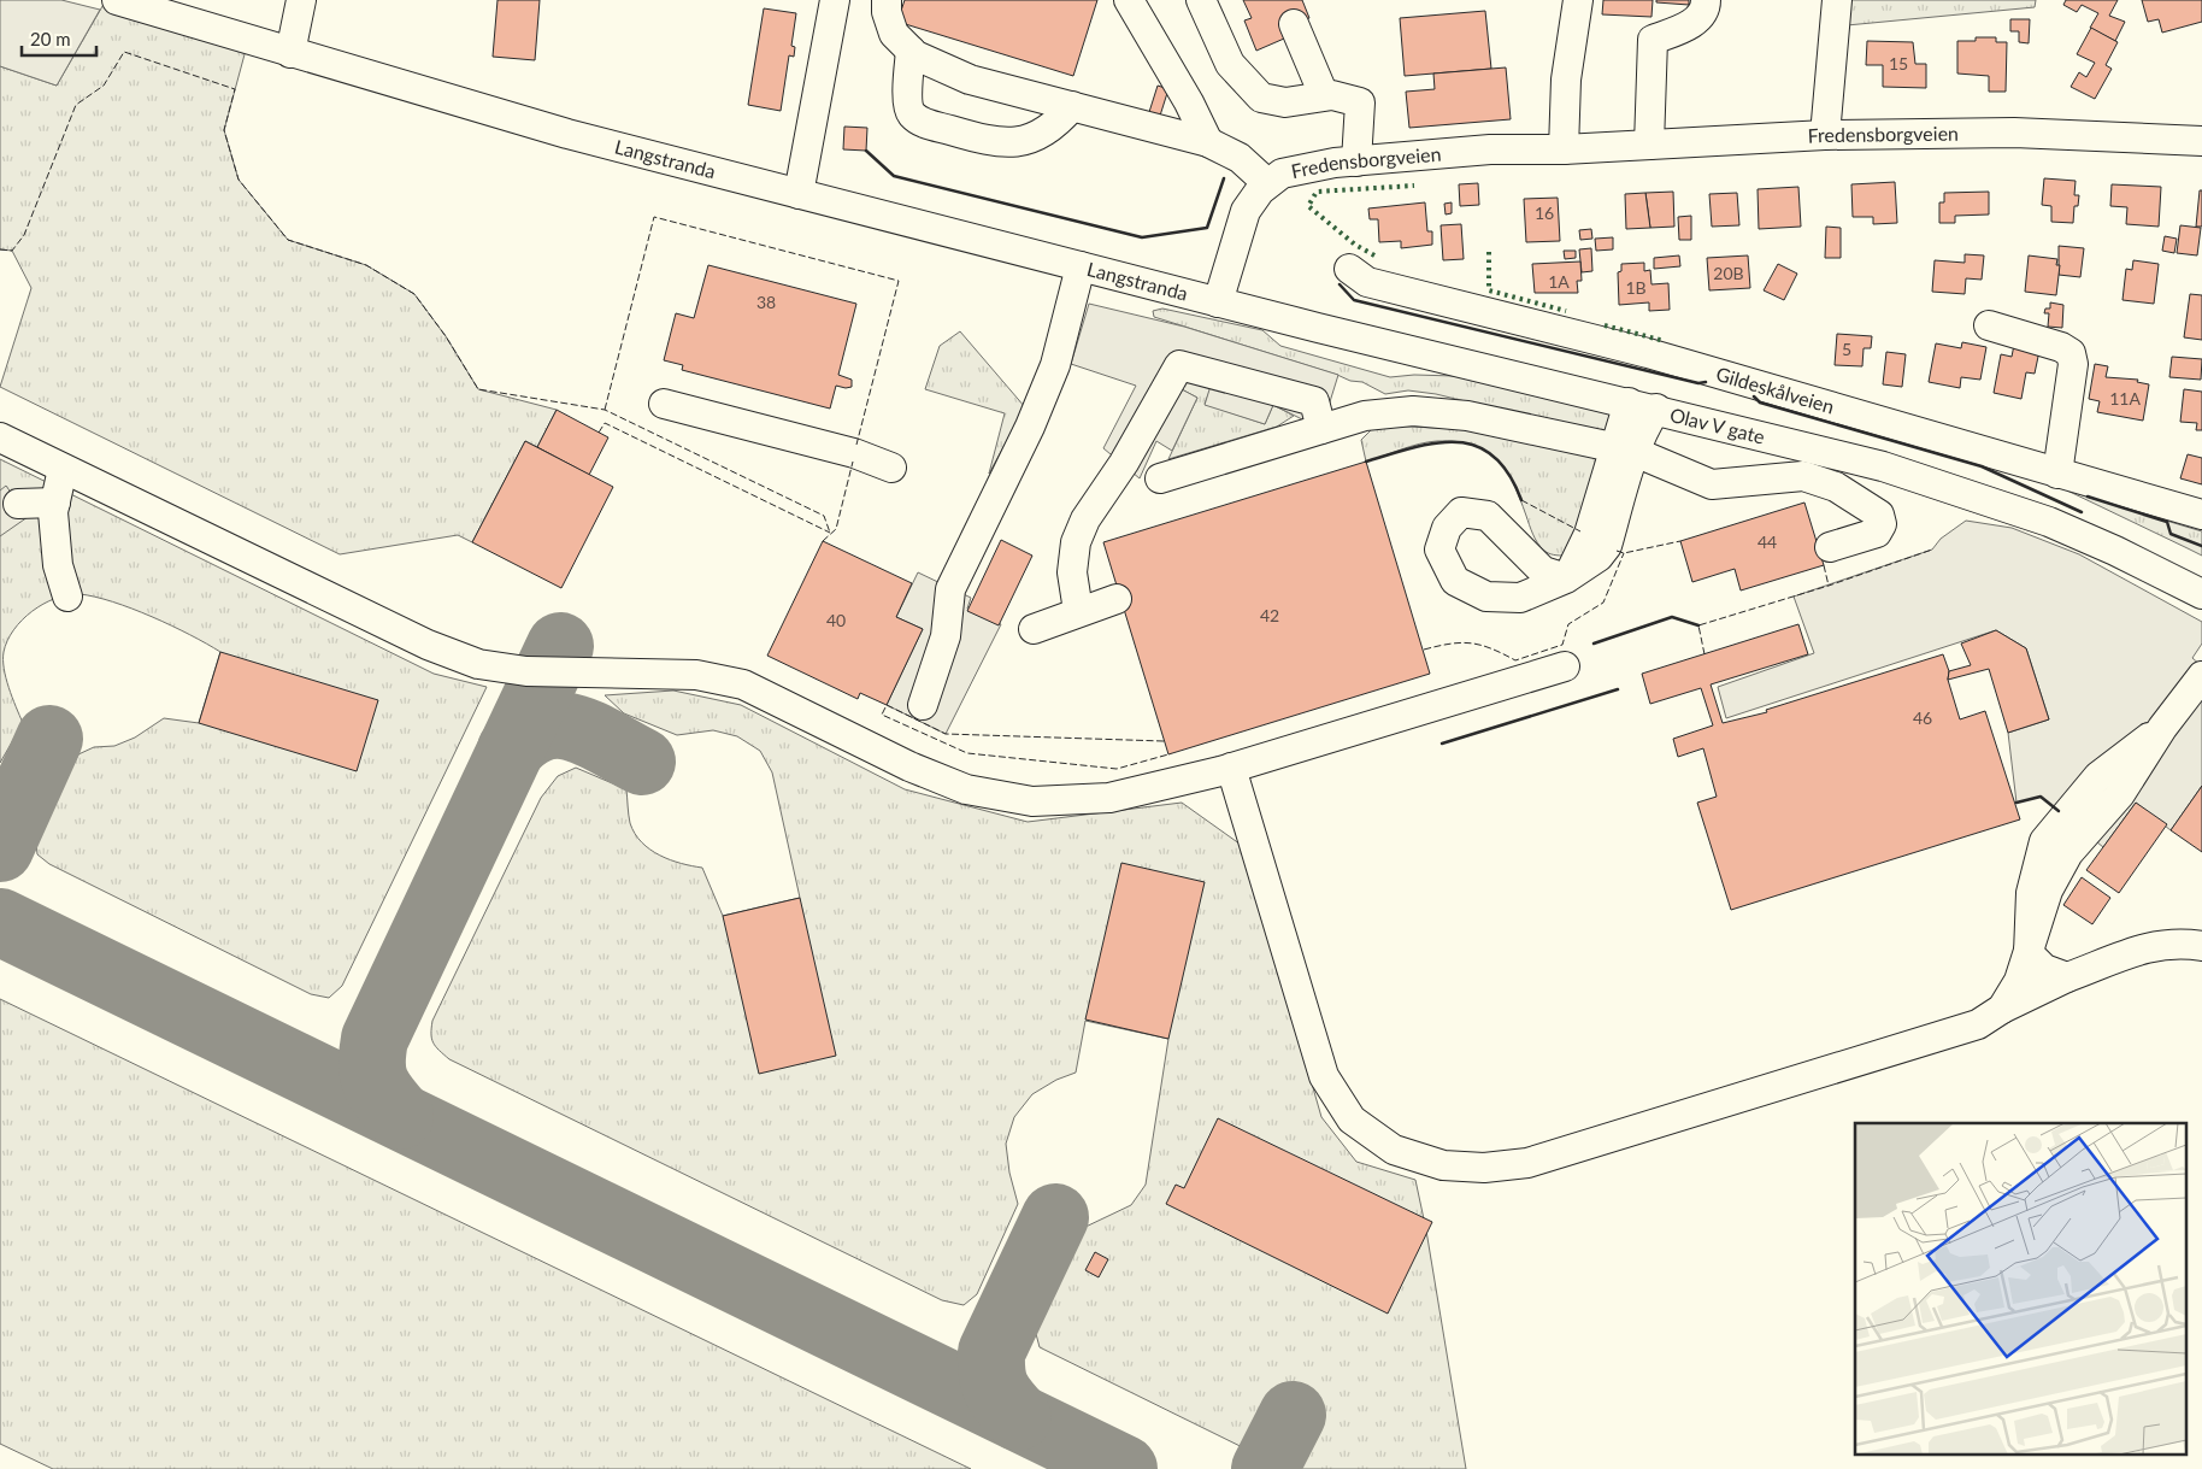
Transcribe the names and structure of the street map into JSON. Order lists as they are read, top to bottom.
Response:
{
  "streets": {
    "street": [
      "Fredensborgveien",
      "Langstranda",
      "Gildeskålveien",
      "Olav V gate"
    ]
  },
  "crossings": [
    ["Fredensborgveien", "Langstranda"],
    ["Fredensborgveien", "Olav V gate"],
    ["Langstranda", "Olav V gate"]
  ],
  "house_numbers": [
    "15",
    "16",
    "20B",
    "1A",
    "1B",
    "38",
    "5",
    "11A",
    "44",
    "42",
    "40",
    "46"
  ],
  "scale_bar": "20 m"
}
